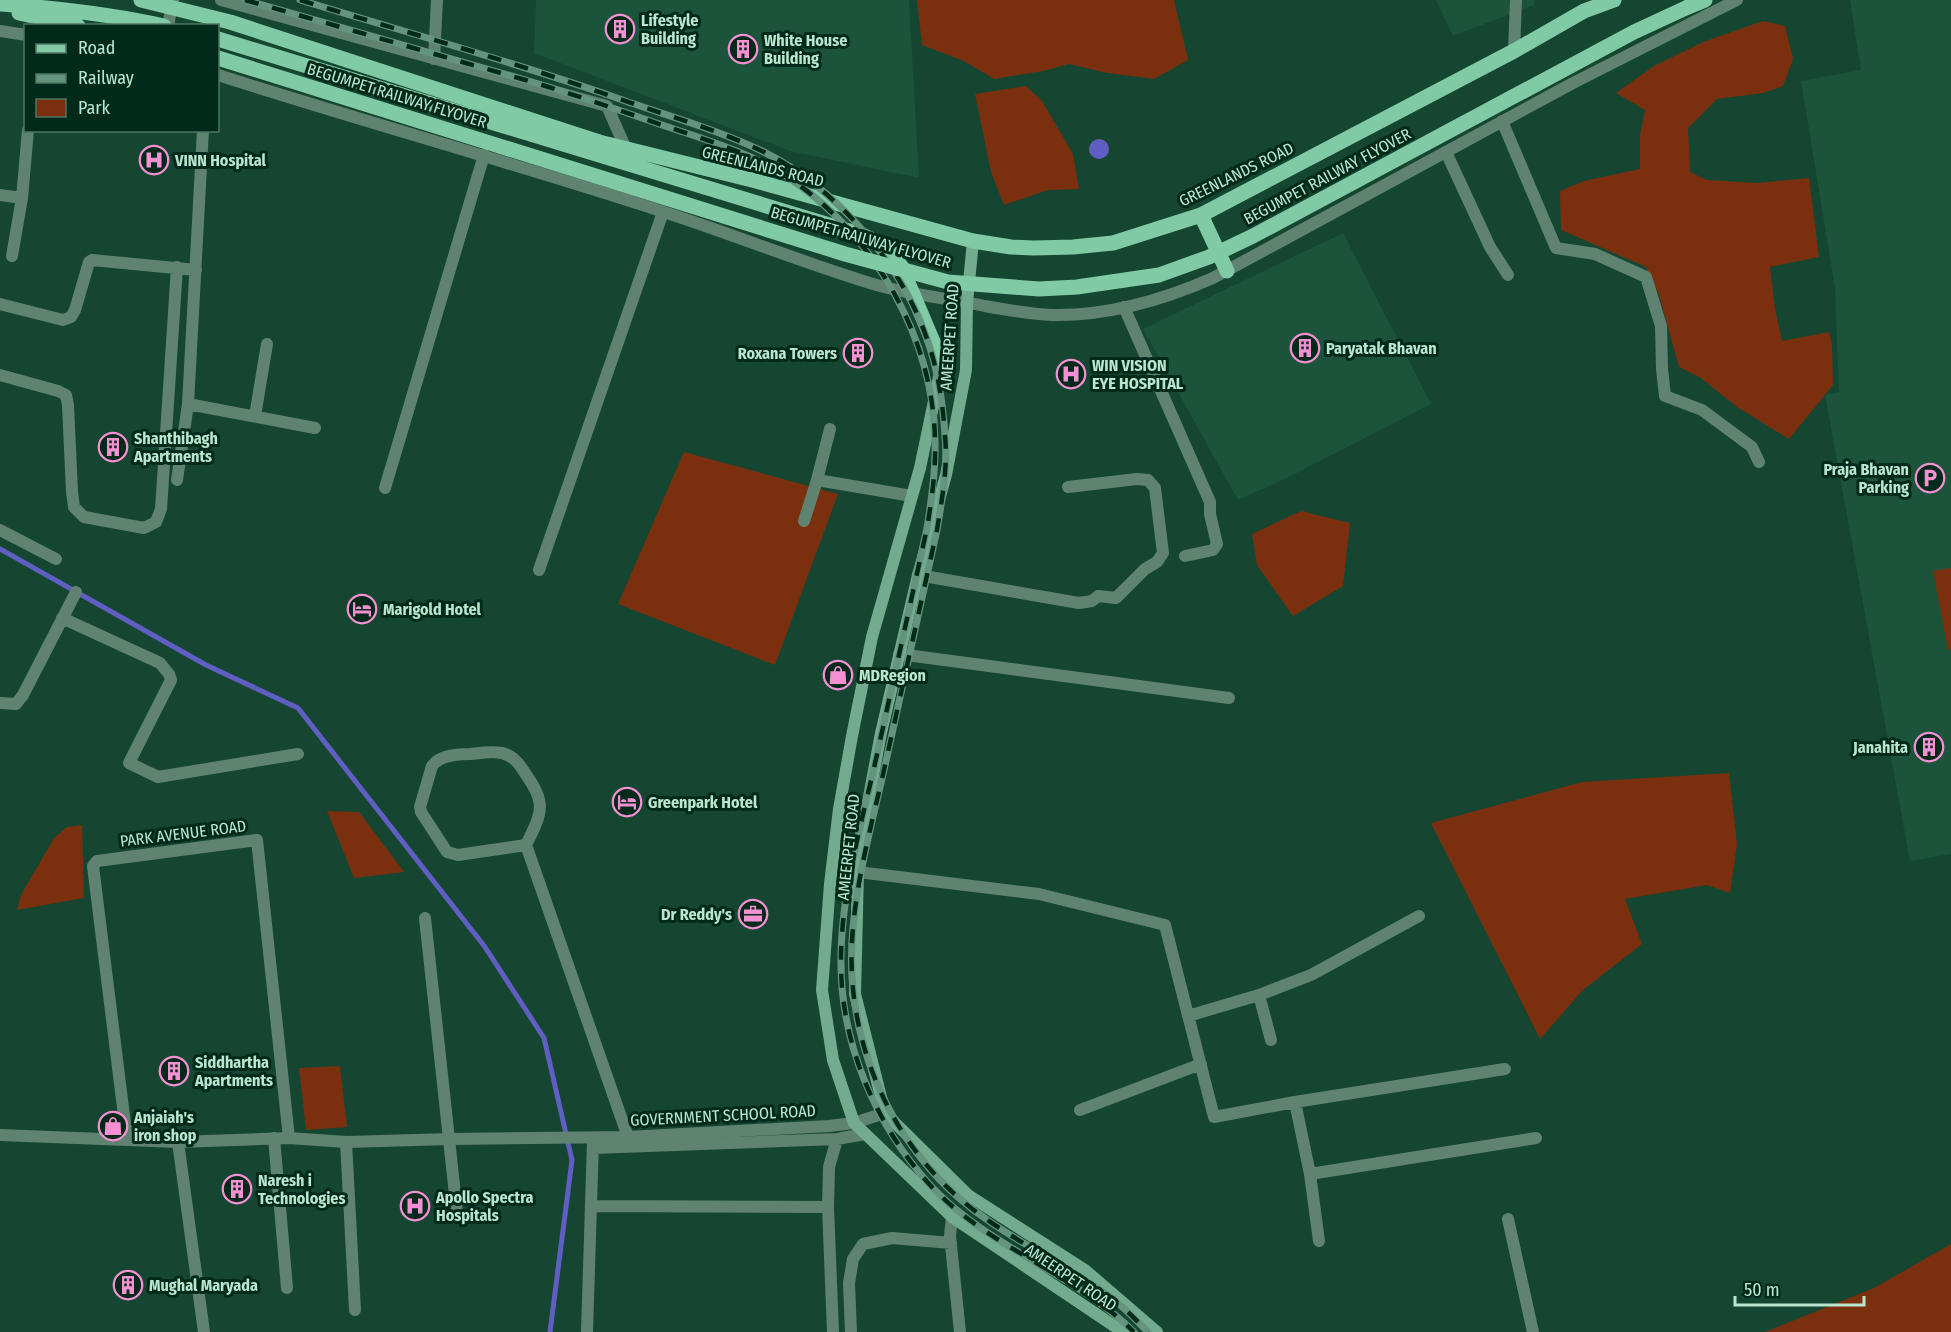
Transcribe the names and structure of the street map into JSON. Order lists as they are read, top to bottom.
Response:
{
  "streets": {
    "main road": ["BEGUMPET RAILWAY FLYOVER", "GREENLANDS ROAD", "AMEERPET ROAD"],
    "street": ["PARK AVENUE ROAD", "GOVERNMENT SCHOOL ROAD"]
  },
  "crossings": [
    ["BEGUMPET RAILWAY FLYOVER", "GREENLANDS ROAD"],
    ["GREENLANDS ROAD", "AMEERPET ROAD"],
    ["AMEERPET ROAD", "GOVERNMENT SCHOOL ROAD"]
  ],
  "places": {
    "building": [
      "Lifestyle Building",
      "White House Building",
      "Paryatak Bhavan",
      "Roxana Towers",
      "Shanthibagh Apartments",
      "Janahita",
      "Siddhartha Apartments",
      "Naresh i Technologies",
      "Mughal Maryada"
    ],
    "hospital": ["VINN Hospital", "WIN VISION EYE HOSPITAL", "Apollo Spectra Hospitals"],
    "parking": ["Praja Bhavan Parking"],
    "hotel": ["Marigold Hotel", "Greenpark Hotel"],
    "shop": ["MDRegion", "Anjaiah's iron shop"],
    "office": ["Dr Reddy's"]
  },
  "legend": ["Road", "Railway", "Park"],
  "scale_bar": "50 m"
}
